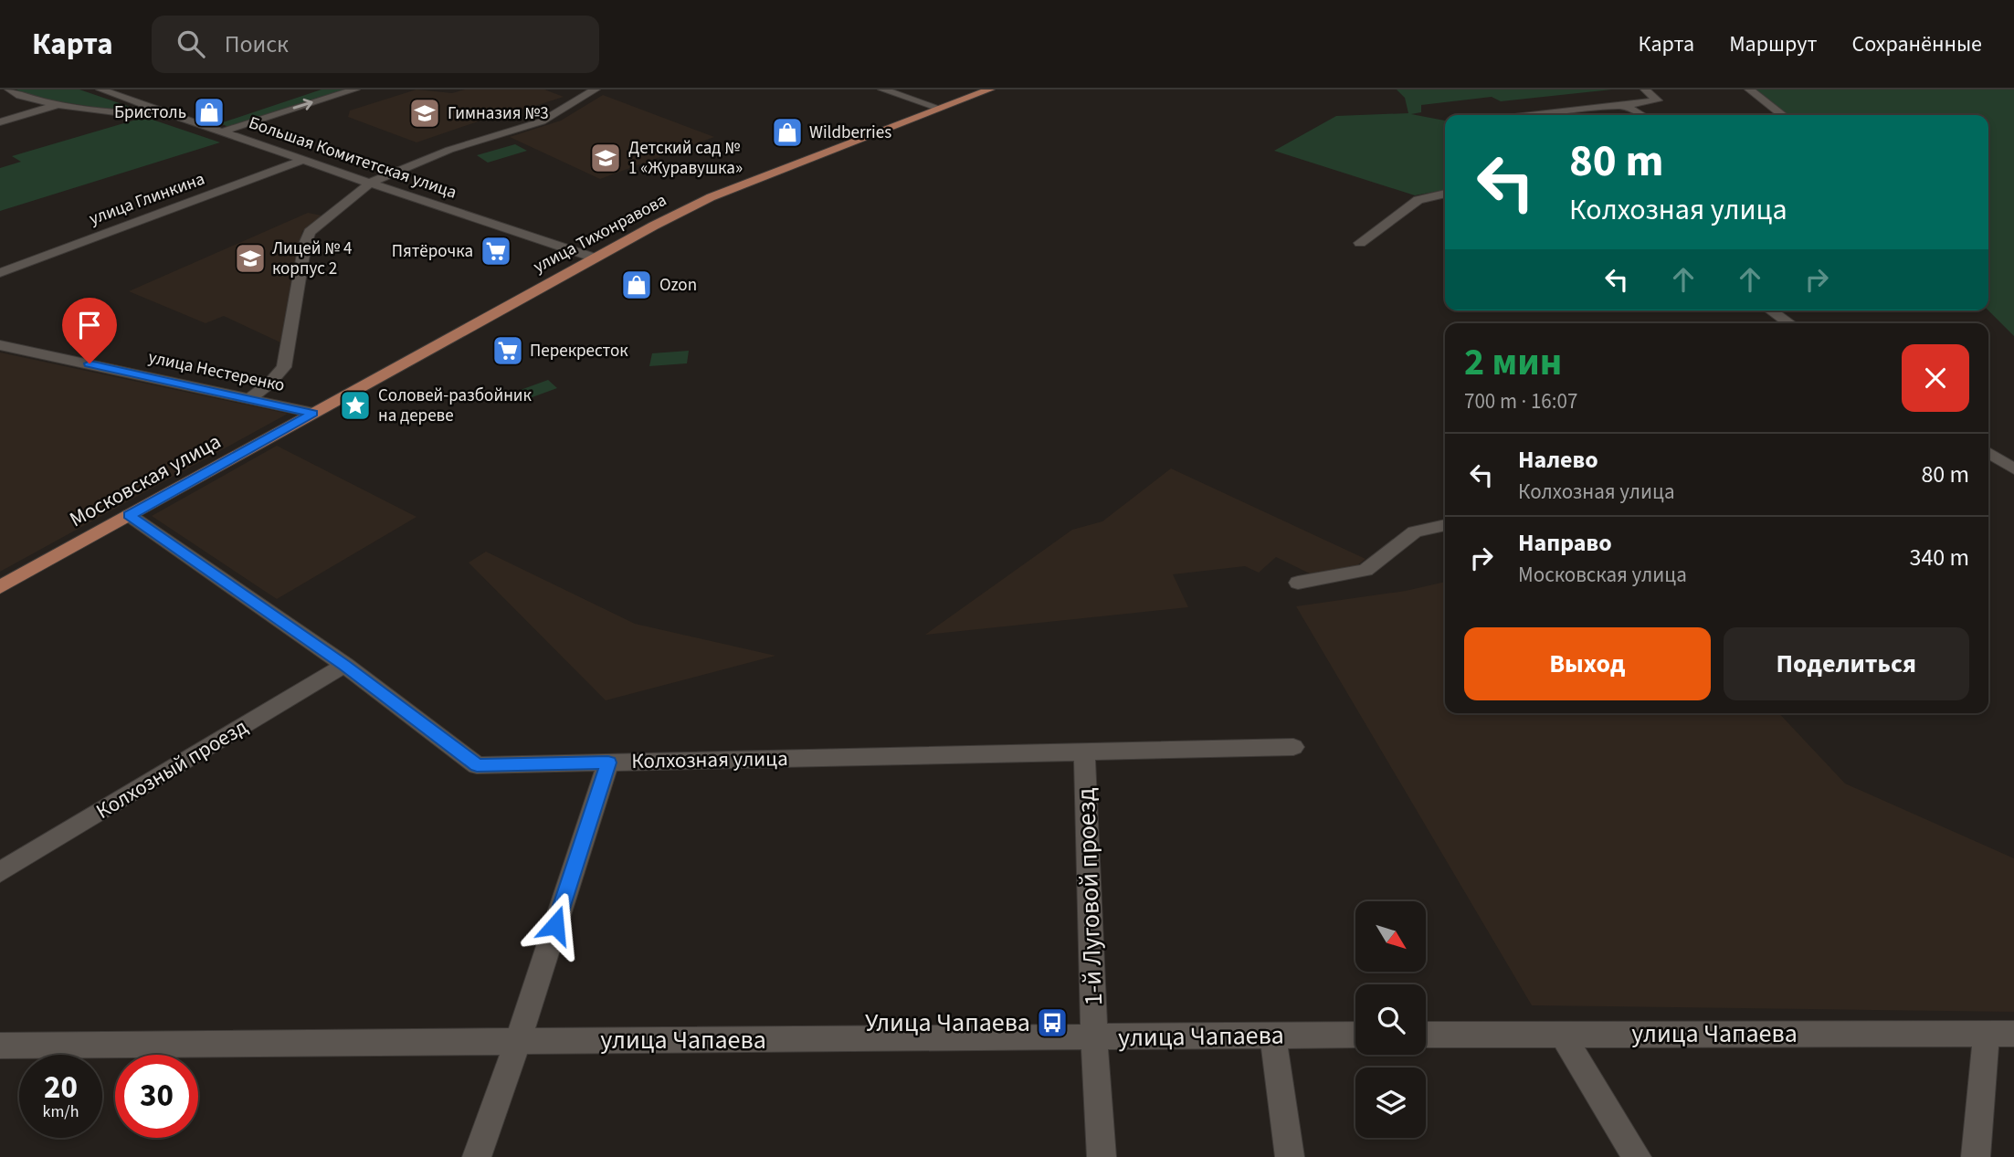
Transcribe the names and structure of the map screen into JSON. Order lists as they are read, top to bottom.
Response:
{
  "streets": {
    "main road": ["улица Тихонравова", "Московская улица"],
    "street": [
      "Большая Комитетская улица",
      "улица Глинкина",
      "улица Нестеренко",
      "Колхозная улица",
      "Колхозный проезд",
      "1-й Луговой проезд",
      "улица Чапаева"
    ]
  },
  "crossings": [
    ["Большая Комитетская улица", "улица Глинкина"],
    ["Большая Комитетская улица", "улица Тихонравова"],
    ["улица Тихонравова", "улица Нестеренко"],
    ["улица Тихонравова", "Московская улица"],
    ["улица Нестеренко", "Московская улица"],
    ["Московская улица", "Колхозная улица"],
    ["Колхозная улица", "Колхозный проезд"],
    ["Колхозная улица", "1-й Луговой проезд"],
    ["1-й Луговой проезд", "улица Чапаева"]
  ],
  "places": {
    "shop": ["Бристоль", "Wildberries", "Ozon"],
    "school or university": ["Гимназия №3", "Детский сад № 1 «Журавушка»", "Лицей № 4 корпус 2"],
    "supermarket": ["Пятёрочка", "Перекресток"],
    "place": ["Соловей-разбойник на дереве"],
    "bus stop": ["Улица Чапаева"]
  },
  "north": "bottom right",
  "page": {
    "header": "Карта",
    "search": "Поиск",
    "nav": ["Карта", "Маршрут", "Сохранённые"],
    "turn": ["80 m", "Колхозная улица"],
    "heading": ["2 мин", "700 m · 16:07"],
    "list": [
      {
        "name": "Налево",
        "note": "Колхозная улица",
        "value": "80 m"
      },
      {
        "name": "Направо",
        "note": "Московская улица",
        "value": "340 m"
      }
    ],
    "buttons": ["Выход", "Поделиться"],
    "speed": "20 km/h",
    "limit": "30"
  }
}
